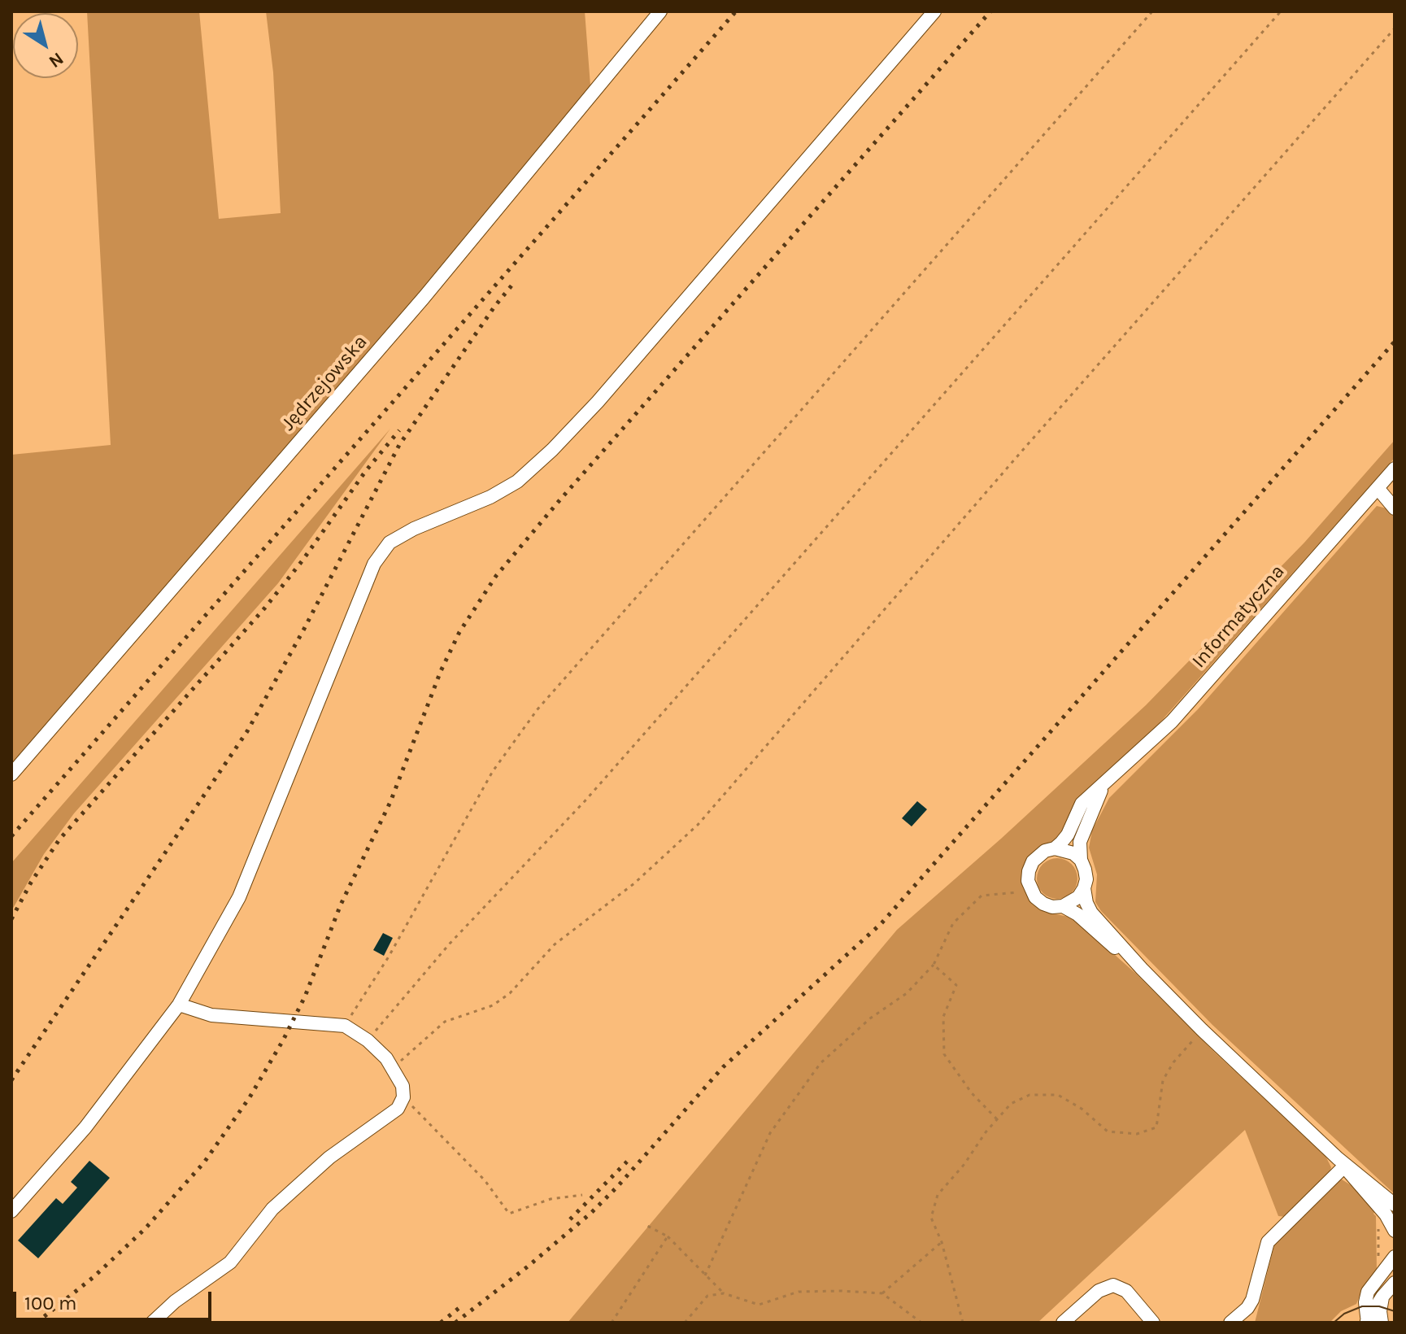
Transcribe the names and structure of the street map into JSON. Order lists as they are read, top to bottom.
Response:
{
  "streets": {
    "street": ["Jędrzejowska", "Informatyczna"]
  },
  "scale_bar": "100 m",
  "north": "bottom right"
}
